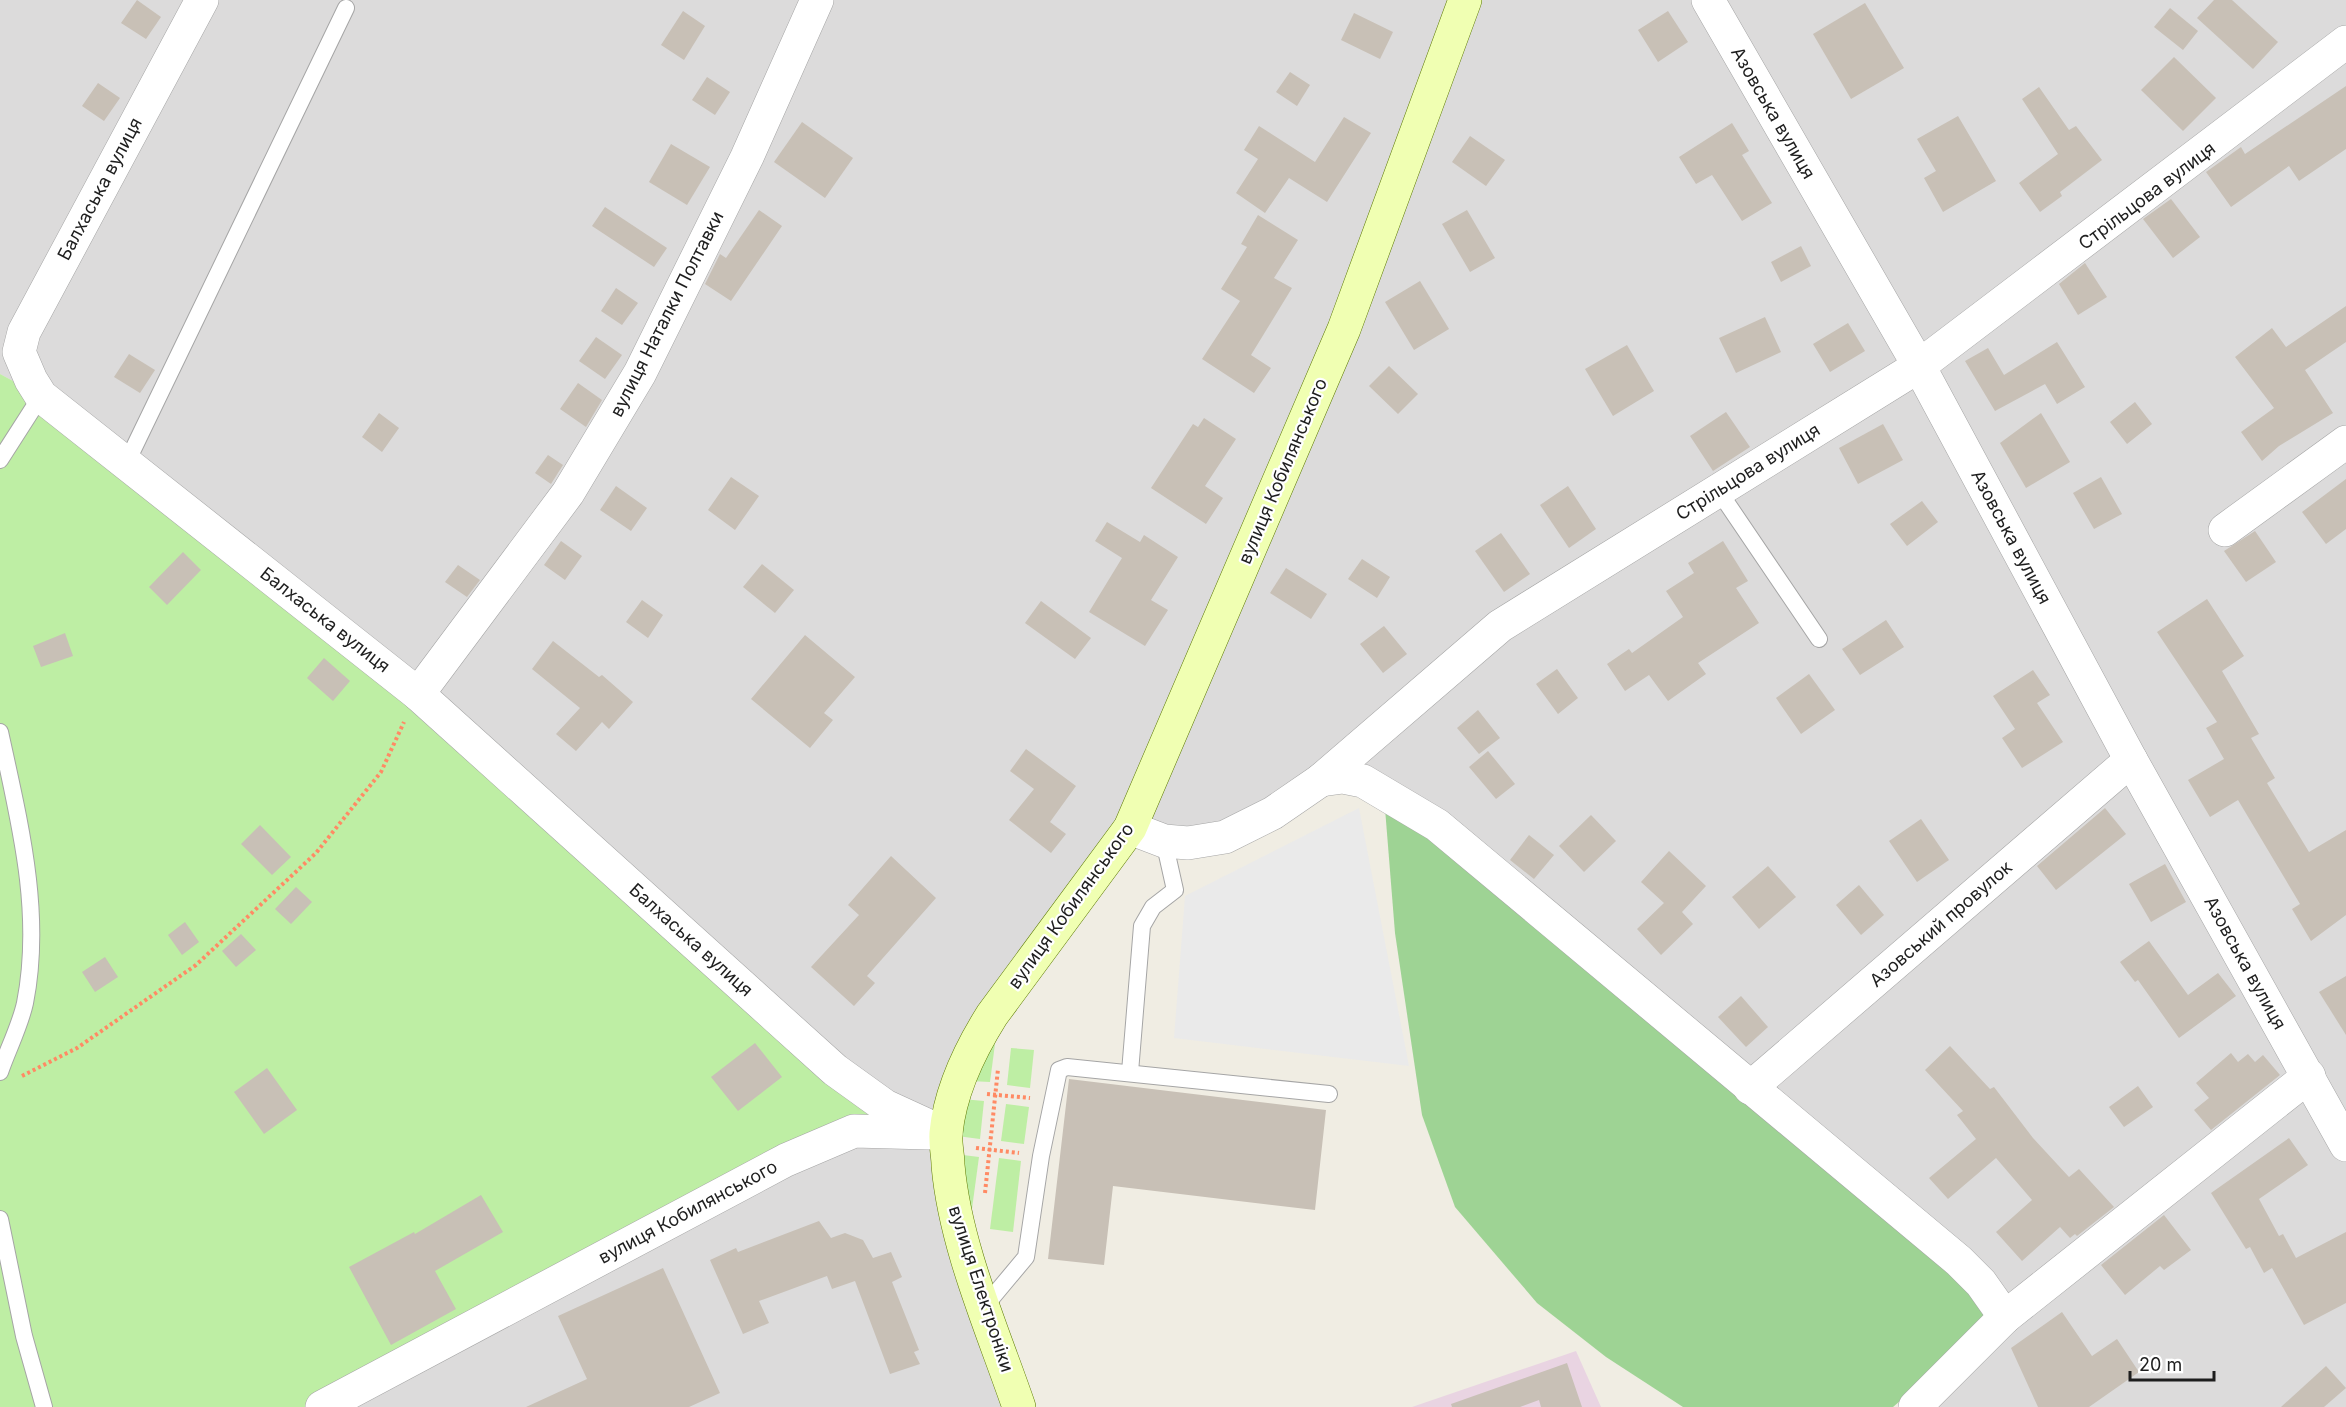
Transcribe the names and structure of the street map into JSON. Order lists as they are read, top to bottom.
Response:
{
  "streets": {
    "main road": ["вулиця Кобилянського", "вулиця Електроніки"],
    "street": [
      "Азовська вулиця",
      "Балхаська вулиця",
      "Стрільцова вулиця",
      "вулиця Наталки Полтавки",
      "Азовський провулок"
    ]
  },
  "crossings": [
    ["Азовська вулиця", "Стрільцова вулиця"],
    ["Азовська вулиця", "Азовський провулок"],
    ["Балхаська вулиця", "вулиця Наталки Полтавки"],
    ["Балхаська вулиця", "вулиця Кобилянського"],
    ["Балхаська вулиця", "вулиця Електроніки"],
    ["Стрільцова вулиця", "вулиця Кобилянського"],
    ["вулиця Кобилянського", "вулиця Електроніки"]
  ],
  "scale_bar": "20 m"
}
